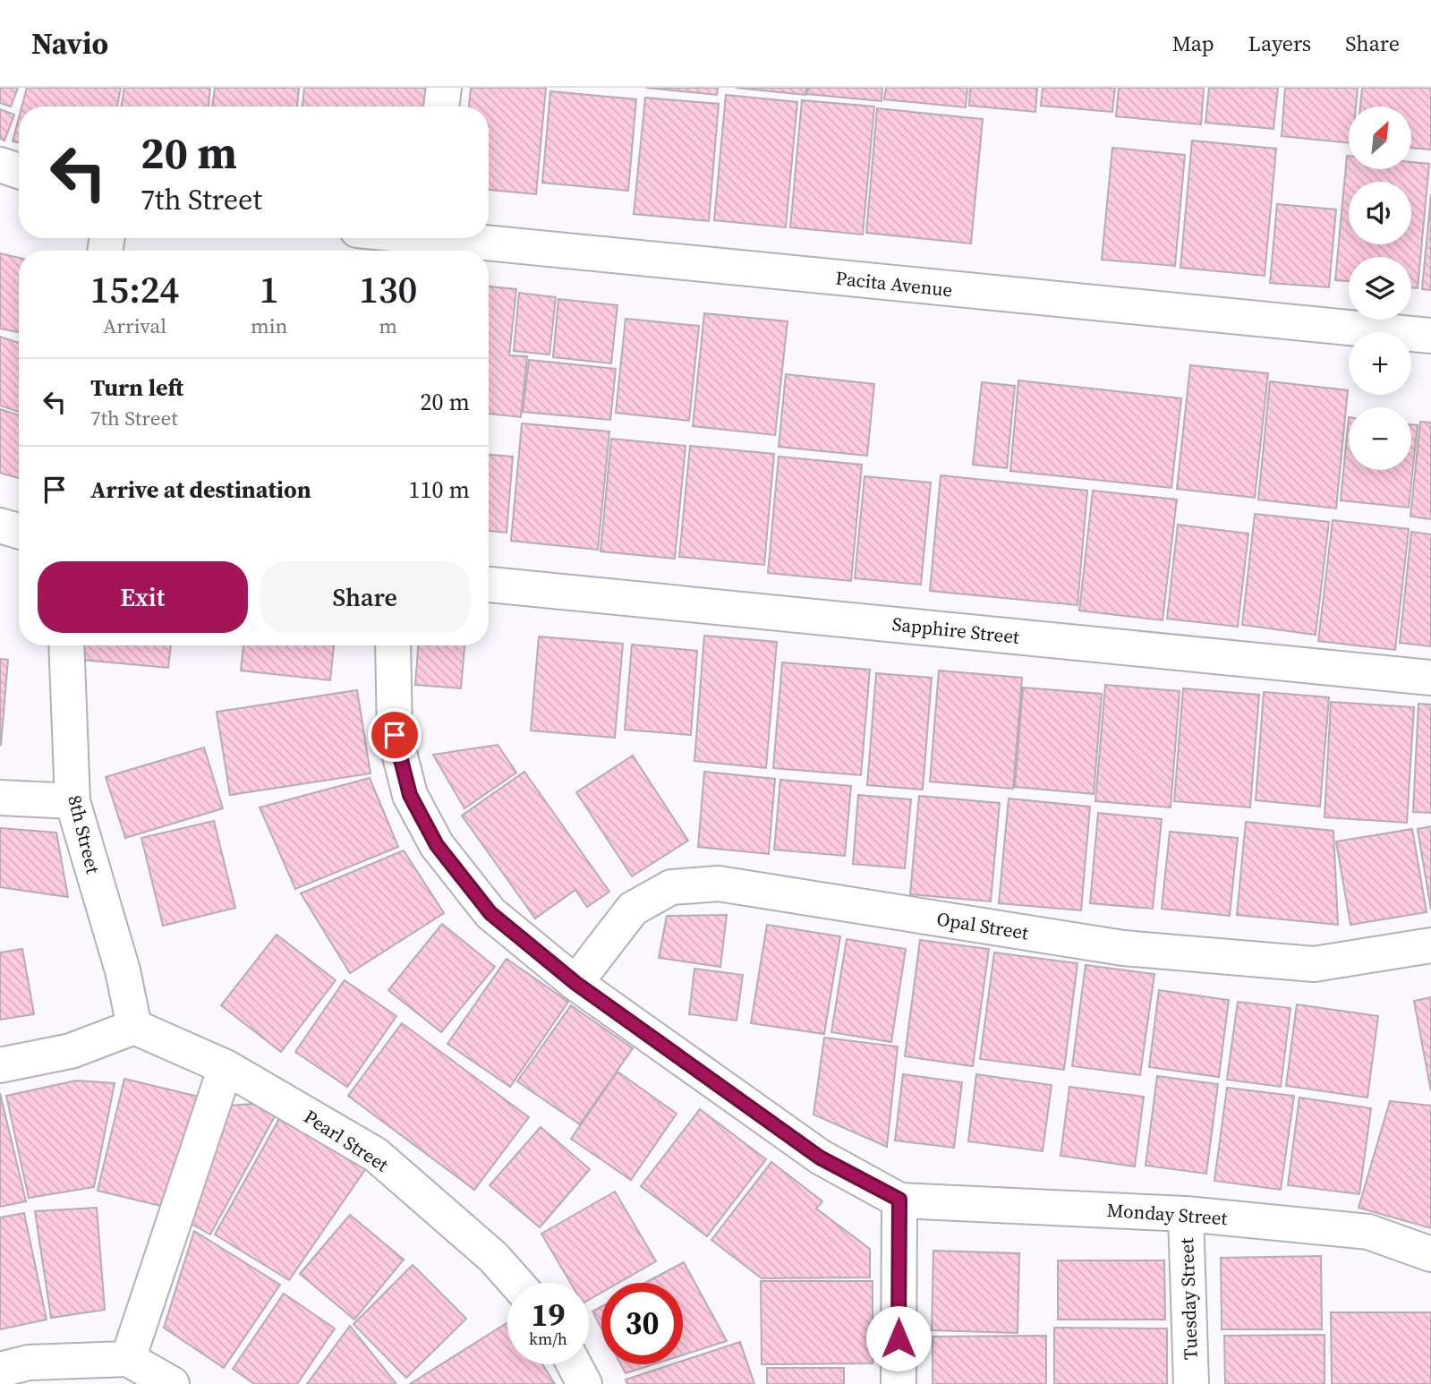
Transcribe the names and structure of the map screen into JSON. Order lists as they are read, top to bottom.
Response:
{
  "streets": {
    "street": [
      "Pacita Avenue",
      "Sapphire Street",
      "8th Street",
      "Opal Street",
      "Pearl Street",
      "Monday Street",
      "Tuesday Street"
    ]
  },
  "crossings": [
    ["8th Street", "Pearl Street"],
    ["Monday Street", "Tuesday Street"]
  ],
  "north": "top right",
  "page": {
    "header": "Navio",
    "nav": ["Map", "Layers", "Share"],
    "map_buttons": ["+", "−"],
    "turn": ["20 m", "7th Street"],
    "eta": [
      "15:24",
      "Arrival",
      "1",
      "min",
      "130",
      "m"
    ],
    "list": [
      {
        "name": "Turn left",
        "note": "7th Street",
        "value": "20 m"
      },
      {
        "name": "Arrive at destination",
        "value": "110 m"
      }
    ],
    "buttons": ["Exit", "Share"],
    "speed": "19 km/h",
    "limit": "30"
  }
}
